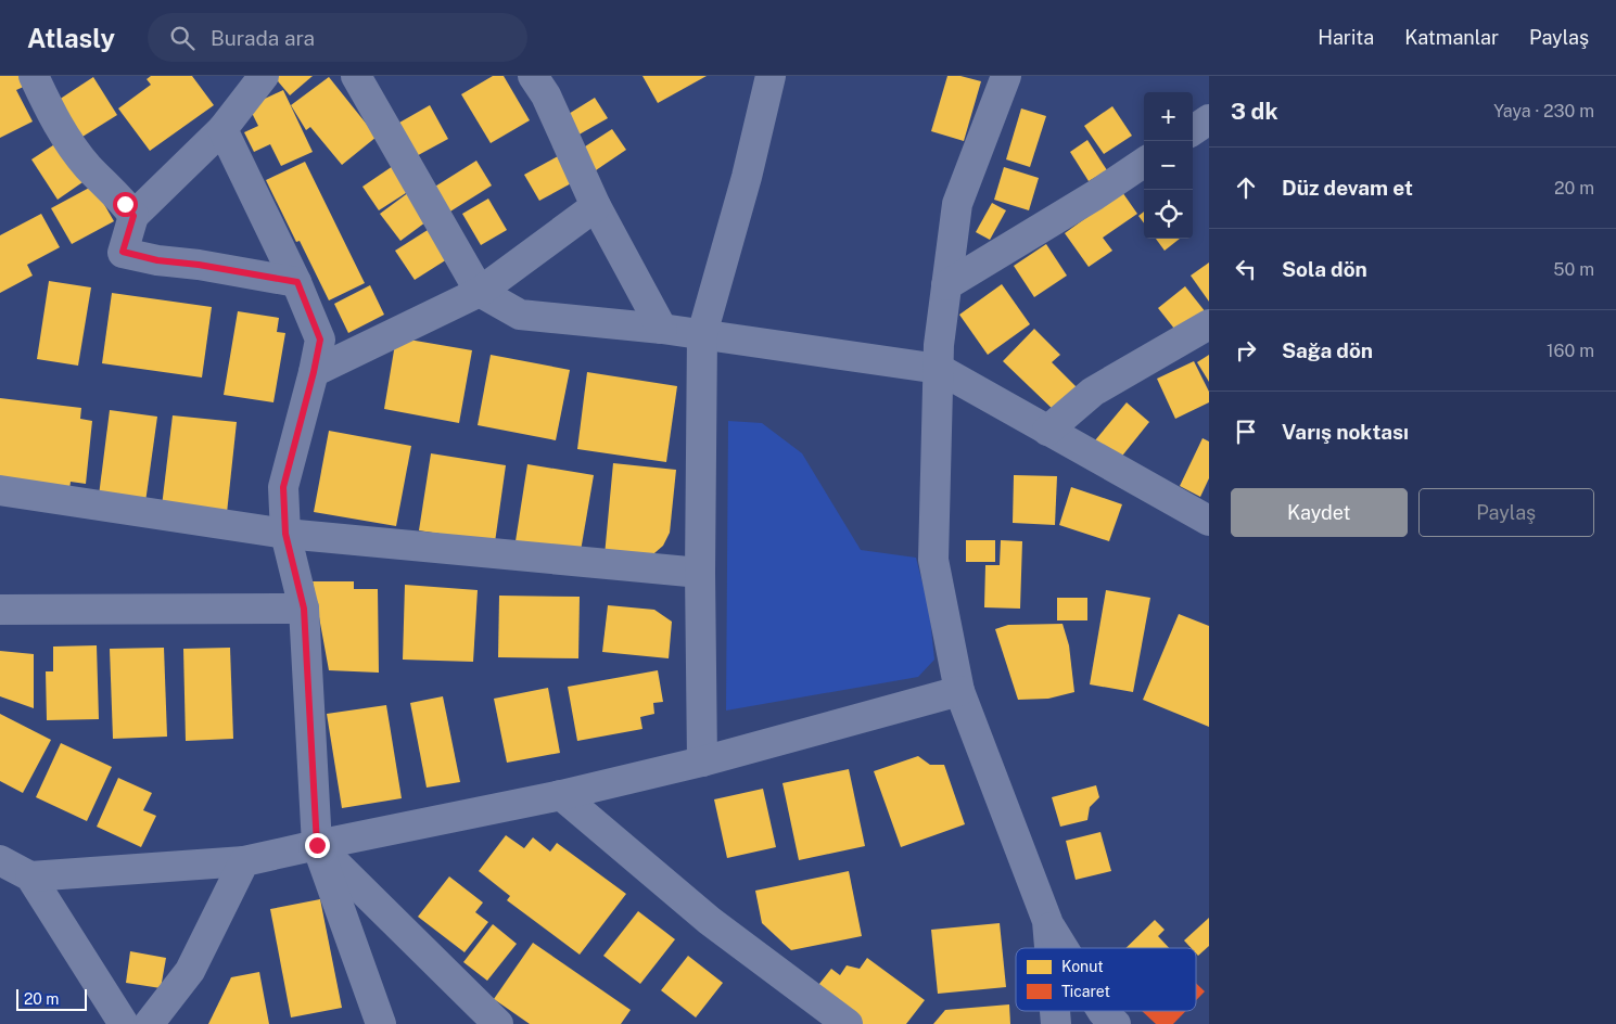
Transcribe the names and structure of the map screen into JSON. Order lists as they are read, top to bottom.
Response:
{
  "legend": ["Konut", "Ticaret"],
  "scale_bar": "20 m",
  "page": {
    "header": "Atlasly",
    "search": "Burada ara",
    "nav": ["Harita", "Katmanlar", "Paylaş"],
    "heading": ["3 dk", "Yaya · 230 m"],
    "map_buttons": ["+", "−"],
    "list": [
      ["Düz devam et", "20 m"],
      ["Sola dön", "50 m"],
      ["Sağa dön", "160 m"],
      "Varış noktası"
    ],
    "buttons": ["Kaydet", "Paylaş"],
    "scale": "20 m"
  }
}
